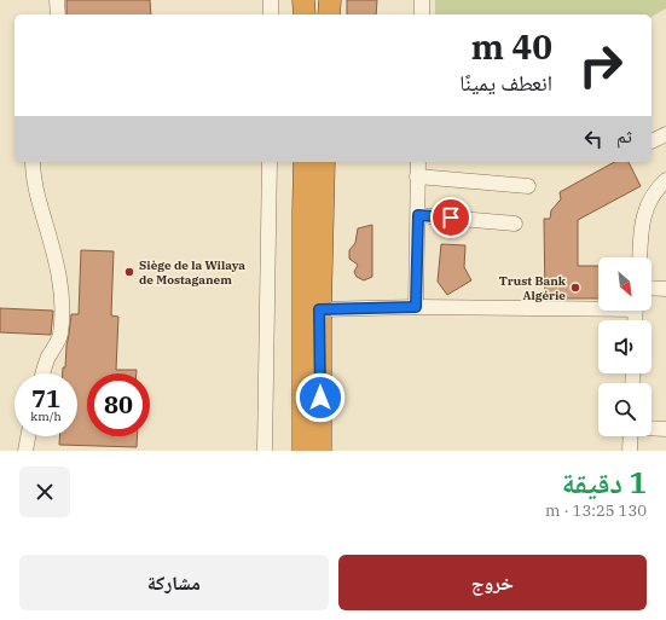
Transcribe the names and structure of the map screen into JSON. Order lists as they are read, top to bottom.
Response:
{
  "places": ["Siège de la Wilaya de Mostaganem", "Trust Bank Algérie"],
  "north": "bottom right",
  "page": {
    "turn": ["40 m", "انعطف يمينًا"],
    "then": "ثم",
    "speed": "71 km/h",
    "limit": "80",
    "heading": ["1 دقيقة", "130 m · 13:25"],
    "buttons": ["خروج", "مشاركة"]
  }
}
